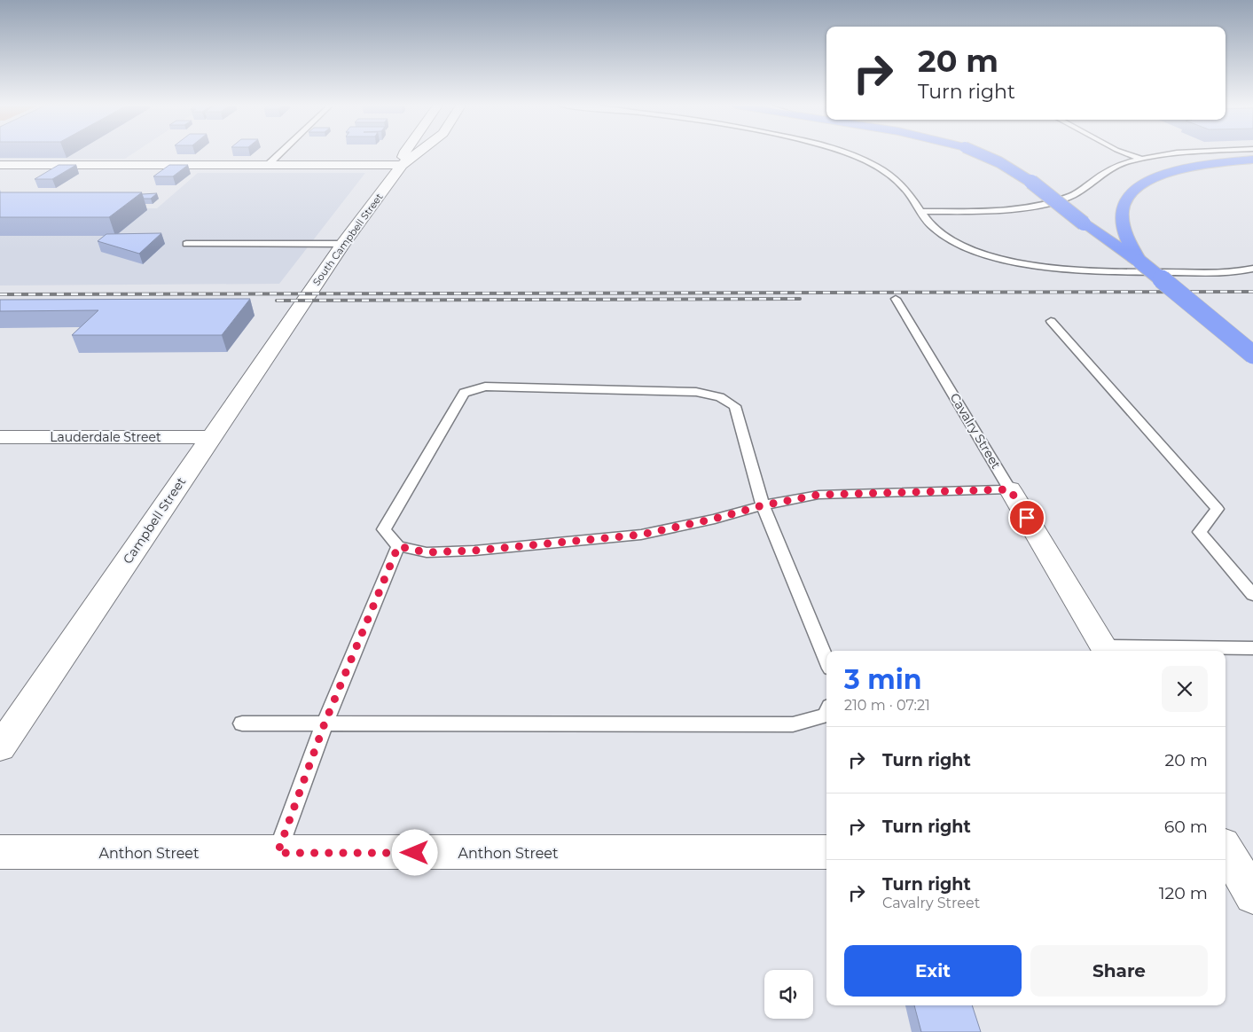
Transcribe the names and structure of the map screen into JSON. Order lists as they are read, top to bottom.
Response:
{
  "streets": {
    "street": [
      "South Campbell Street",
      "Cavalry Street",
      "Lauderdale Street",
      "Campbell Street",
      "Anthon Street"
    ]
  },
  "crossings": [
    ["South Campbell Street", "Campbell Street"],
    ["Lauderdale Street", "Campbell Street"]
  ],
  "page": {
    "turn": ["20 m", "Turn right"],
    "heading": ["3 min", "210 m · 07:21"],
    "list": [
      {
        "name": "Turn right",
        "value": "20 m"
      },
      {
        "name": "Turn right",
        "value": "60 m"
      },
      {
        "name": "Turn right",
        "note": "Cavalry Street",
        "value": "120 m"
      }
    ],
    "buttons": ["Exit", "Share"]
  }
}
